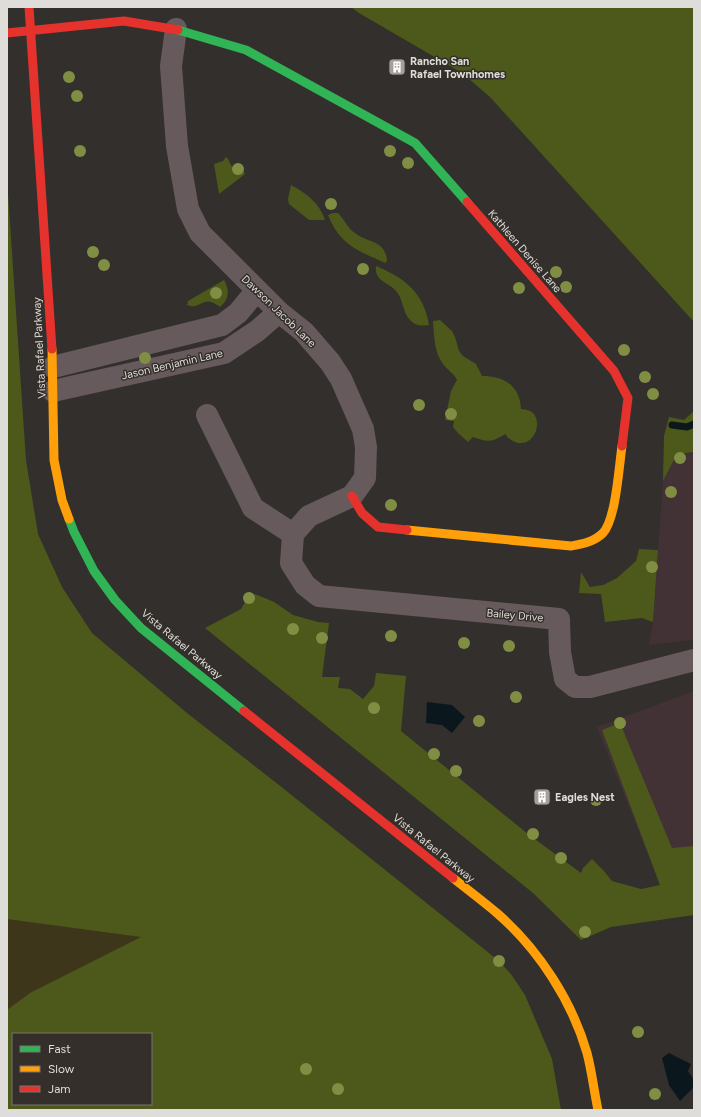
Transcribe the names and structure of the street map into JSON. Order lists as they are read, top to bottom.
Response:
{
  "streets": {
    "street": [
      "Kathleen Denise Lane",
      "Dawson Jacob Lane",
      "Vista Rafael Parkway",
      "Jason Benjamin Lane",
      "Bailey Drive"
    ]
  },
  "crossings": [
    ["Kathleen Denise Lane", "Dawson Jacob Lane"],
    ["Kathleen Denise Lane", "Vista Rafael Parkway"],
    ["Dawson Jacob Lane", "Jason Benjamin Lane"],
    ["Vista Rafael Parkway", "Jason Benjamin Lane"]
  ],
  "places": {
    "building": ["Rancho San Rafael Townhomes", "Eagles Nest"]
  },
  "legend": ["Fast", "Slow", "Jam"]
}
